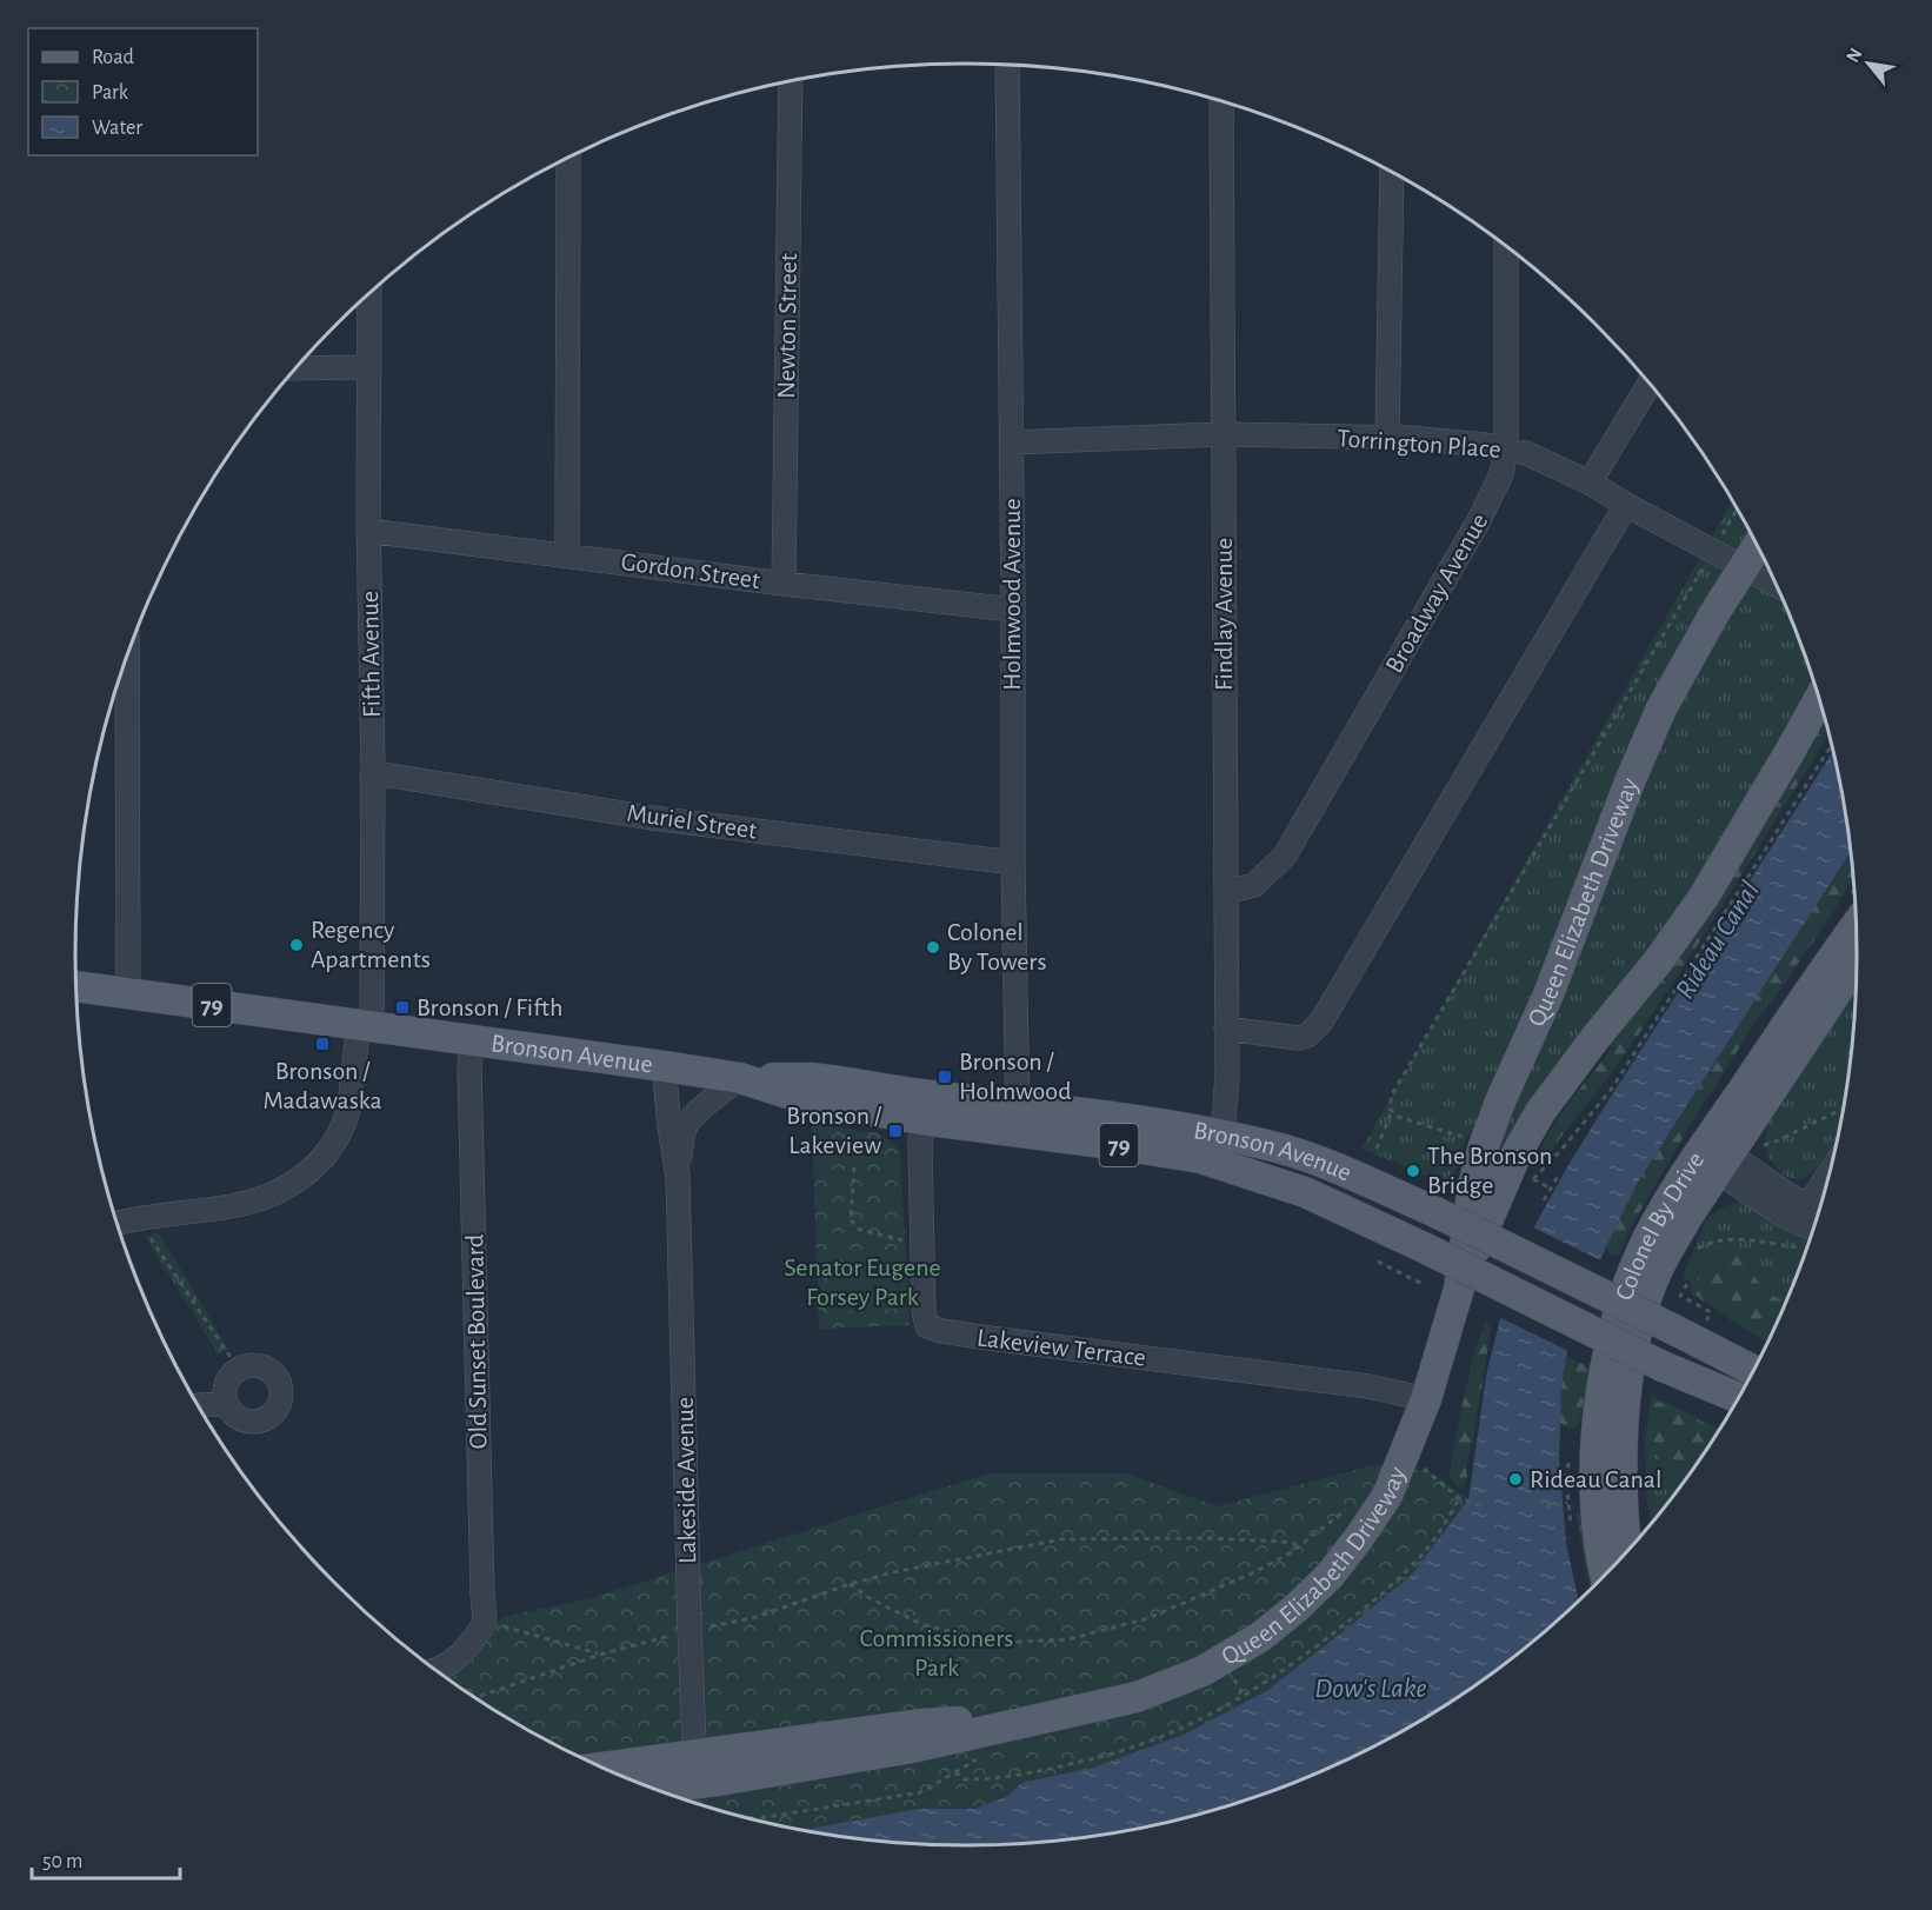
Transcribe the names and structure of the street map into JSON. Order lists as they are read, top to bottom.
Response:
{
  "streets": {
    "main road": [
      "Queen Elizabeth Driveway",
      "79",
      "Bronson Avenue",
      "Colonel By Drive"
    ],
    "street": [
      "Newton Street",
      "Torrington Place",
      "Gordon Street",
      "Broadway Avenue",
      "Holmwood Avenue",
      "Findlay Avenue",
      "Fifth Avenue",
      "Muriel Street",
      "Old Sunset Boulevard",
      "Lakeview Terrace",
      "Lakeside Avenue"
    ]
  },
  "crossings": [
    ["Newton Street", "Gordon Street"],
    ["Torrington Place", "Broadway Avenue"],
    ["Torrington Place", "Holmwood Avenue"],
    ["Torrington Place", "Findlay Avenue"],
    ["Torrington Place", "Queen Elizabeth Driveway"],
    ["Gordon Street", "Holmwood Avenue"],
    ["Gordon Street", "Fifth Avenue"],
    ["Broadway Avenue", "Findlay Avenue"],
    ["Holmwood Avenue", "Muriel Street"],
    ["Holmwood Avenue", "Bronson Avenue"],
    ["Findlay Avenue", "Bronson Avenue"],
    ["Fifth Avenue", "Muriel Street"],
    ["Fifth Avenue", "Bronson Avenue"],
    ["Queen Elizabeth Driveway", "Lakeview Terrace"],
    ["Queen Elizabeth Driveway", "Lakeside Avenue"],
    ["Bronson Avenue", "Old Sunset Boulevard"],
    ["Bronson Avenue", "Lakeview Terrace"],
    ["Bronson Avenue", "Lakeside Avenue"]
  ],
  "water": ["Rideau Canal", "Dow's Lake"],
  "parks": ["Senator Eugene Forsey Park", "Commissioners Park"],
  "places": {
    "other": [
      "Regency Apartments",
      "Colonel By Towers",
      "The Bronson Bridge",
      "Rideau Canal"
    ],
    "transit": [
      "Bronson / Fifth",
      "Bronson / Madawaska",
      "Bronson / Holmwood",
      "Bronson / Lakeview"
    ]
  },
  "legend": ["Road", "Park", "Water"],
  "scale_bar": "50 m",
  "north": "top left"
}
